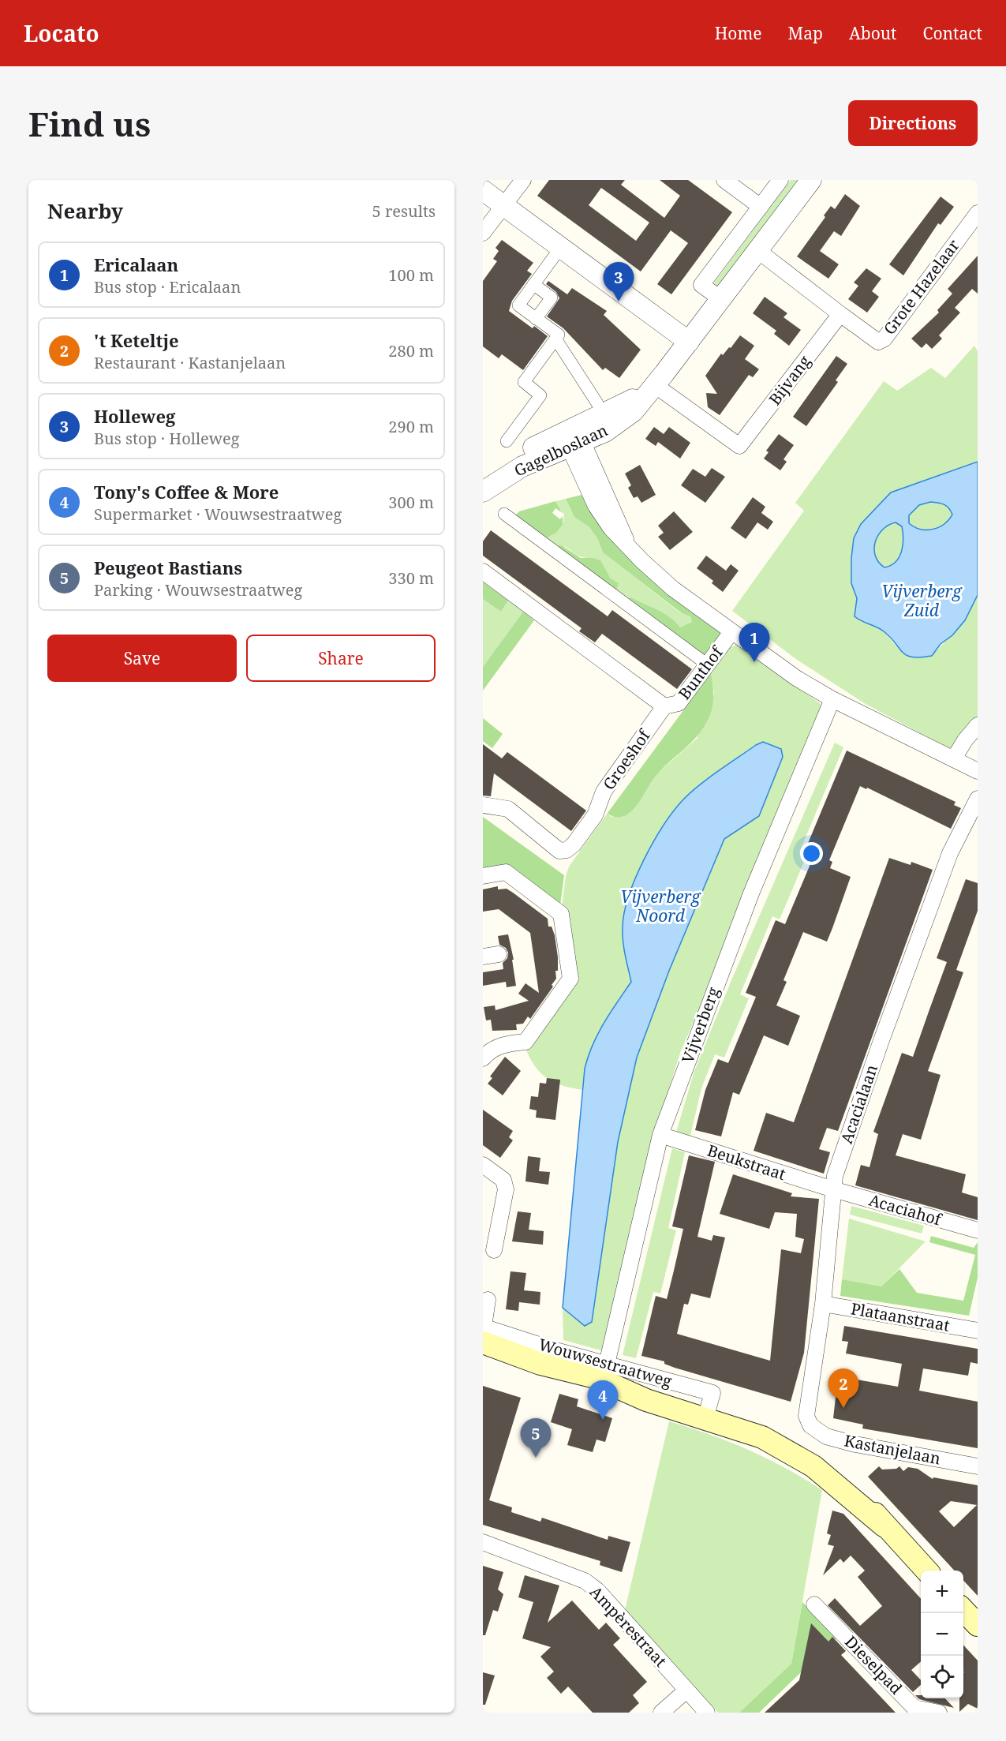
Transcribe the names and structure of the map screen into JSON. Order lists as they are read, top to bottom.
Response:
{
  "streets": {
    "main road": ["Wouwsestraatweg"],
    "street": [
      "Grote Hazelaar",
      "Bijvang",
      "Gagelboslaan",
      "Bunthof",
      "Groeshof",
      "Vijverberg",
      "Acacialaan",
      "Beukstraat",
      "Acaciahof",
      "Plataanstraat",
      "Kastanjelaan",
      "Ampèrestraat",
      "Dieselpad"
    ]
  },
  "crossings": [
    ["Grote Hazelaar", "Bijvang"],
    ["Bijvang", "Gagelboslaan"],
    ["Bunthof", "Groeshof"],
    ["Vijverberg", "Beukstraat"],
    ["Vijverberg", "Wouwsestraatweg"],
    ["Acacialaan", "Beukstraat"],
    ["Acacialaan", "Acaciahof"],
    ["Acacialaan", "Plataanstraat"],
    ["Acacialaan", "Kastanjelaan"],
    ["Beukstraat", "Acaciahof"]
  ],
  "water": ["Vijverberg Zuid", "Vijverberg Noord"],
  "page": {
    "header": "Locato",
    "nav": [
      "Home",
      "Map",
      "About",
      "Contact"
    ],
    "buttons": [
      "Directions",
      ["Save", "Share"]
    ],
    "title": "Find us",
    "heading": ["Nearby", "5 results"],
    "list": [
      {
        "mark": "1",
        "name": "Ericalaan",
        "note": "Bus stop · Ericalaan",
        "value": "100 m"
      },
      {
        "mark": "2",
        "name": "'t Keteltje",
        "note": "Restaurant · Kastanjelaan",
        "value": "280 m"
      },
      {
        "mark": "3",
        "name": "Holleweg",
        "note": "Bus stop · Holleweg",
        "value": "290 m"
      },
      {
        "mark": "4",
        "name": "Tony's Coffee & More",
        "note": "Supermarket · Wouwsestraatweg",
        "value": "300 m"
      },
      {
        "mark": "5",
        "name": "Peugeot Bastians",
        "note": "Parking · Wouwsestraatweg",
        "value": "330 m"
      }
    ],
    "pins": [
      "3",
      "1",
      "2",
      "4",
      "5"
    ],
    "map_buttons": ["+", "−"]
  }
}
